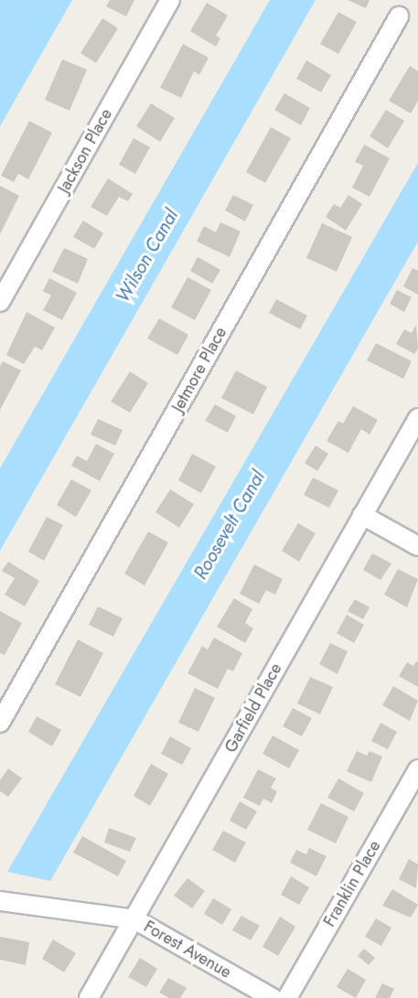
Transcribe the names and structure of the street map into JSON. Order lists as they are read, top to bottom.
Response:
{
  "streets": {
    "street": [
      "Jackson Place",
      "Jetmore Place",
      "Garfield Place",
      "Franklin Place",
      "Forest Avenue"
    ]
  },
  "crossings": [
    ["Garfield Place", "Forest Avenue"]
  ],
  "water": ["Wilson Canal", "Roosevelt Canal"]
}
